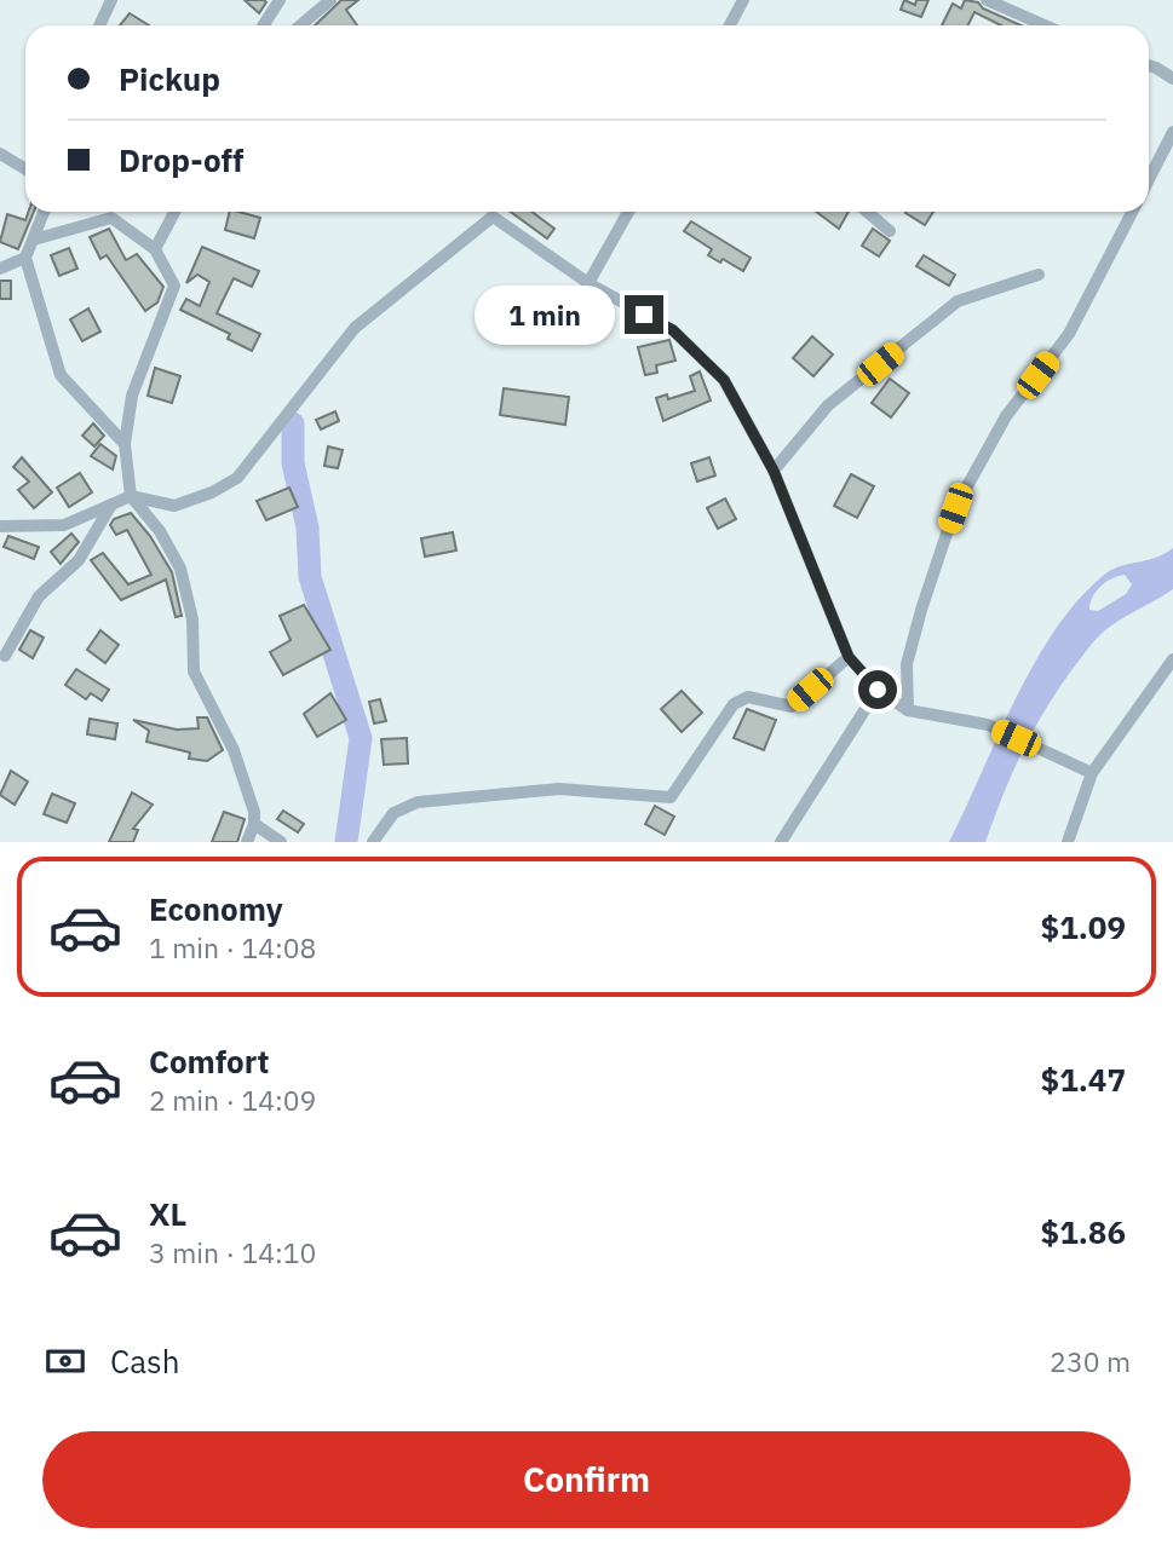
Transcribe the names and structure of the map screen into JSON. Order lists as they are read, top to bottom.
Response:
{
  "page": {
    "banner": ["Pickup", "Drop-off"],
    "bubble": "1 min",
    "list": [
      {
        "name": "Economy",
        "note": "1 min · 14:08",
        "value": "$1.09"
      },
      {
        "name": "Comfort",
        "note": "2 min · 14:09",
        "value": "$1.47"
      },
      {
        "name": "XL",
        "note": "3 min · 14:10",
        "value": "$1.86"
      }
    ],
    "pay": ["Cash", "230 m"],
    "buttons": "Confirm"
  }
}
